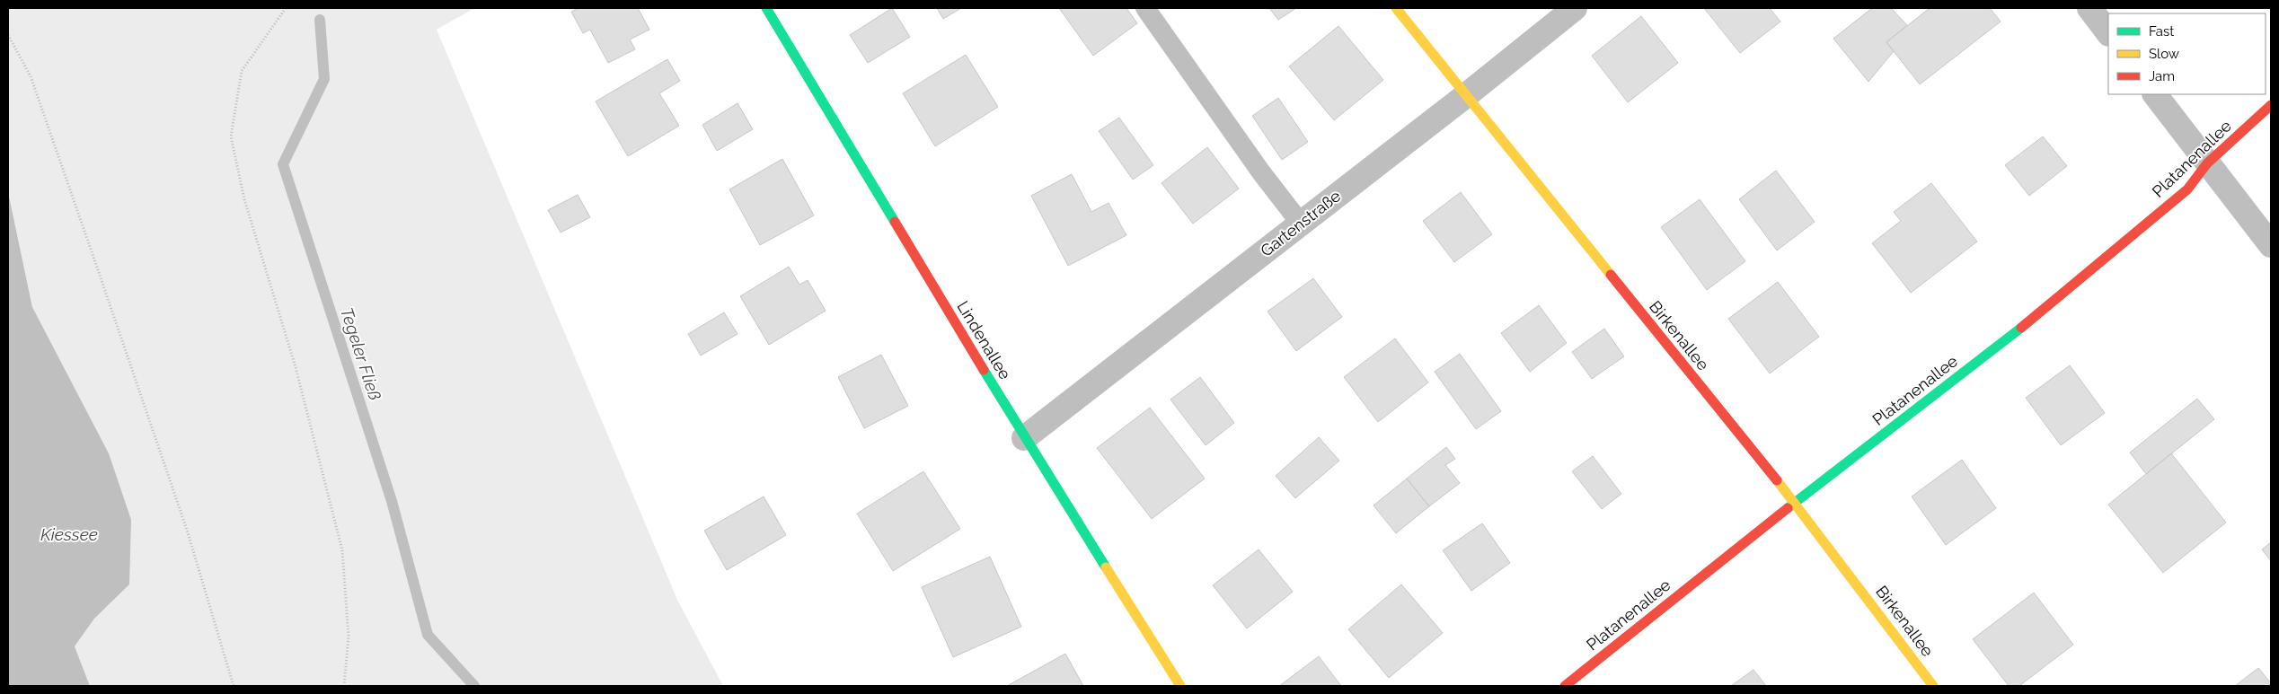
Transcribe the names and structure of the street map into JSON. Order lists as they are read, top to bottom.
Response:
{
  "streets": {
    "street": [
      "Platanenallee",
      "Gartenstraße",
      "Birkenallee",
      "Lindenallee"
    ]
  },
  "crossings": [
    ["Platanenallee", "Birkenallee"],
    ["Gartenstraße", "Birkenallee"],
    ["Gartenstraße", "Lindenallee"]
  ],
  "water": ["Tegeler Fließ", "Kiessee"],
  "legend": ["Fast", "Slow", "Jam"]
}
